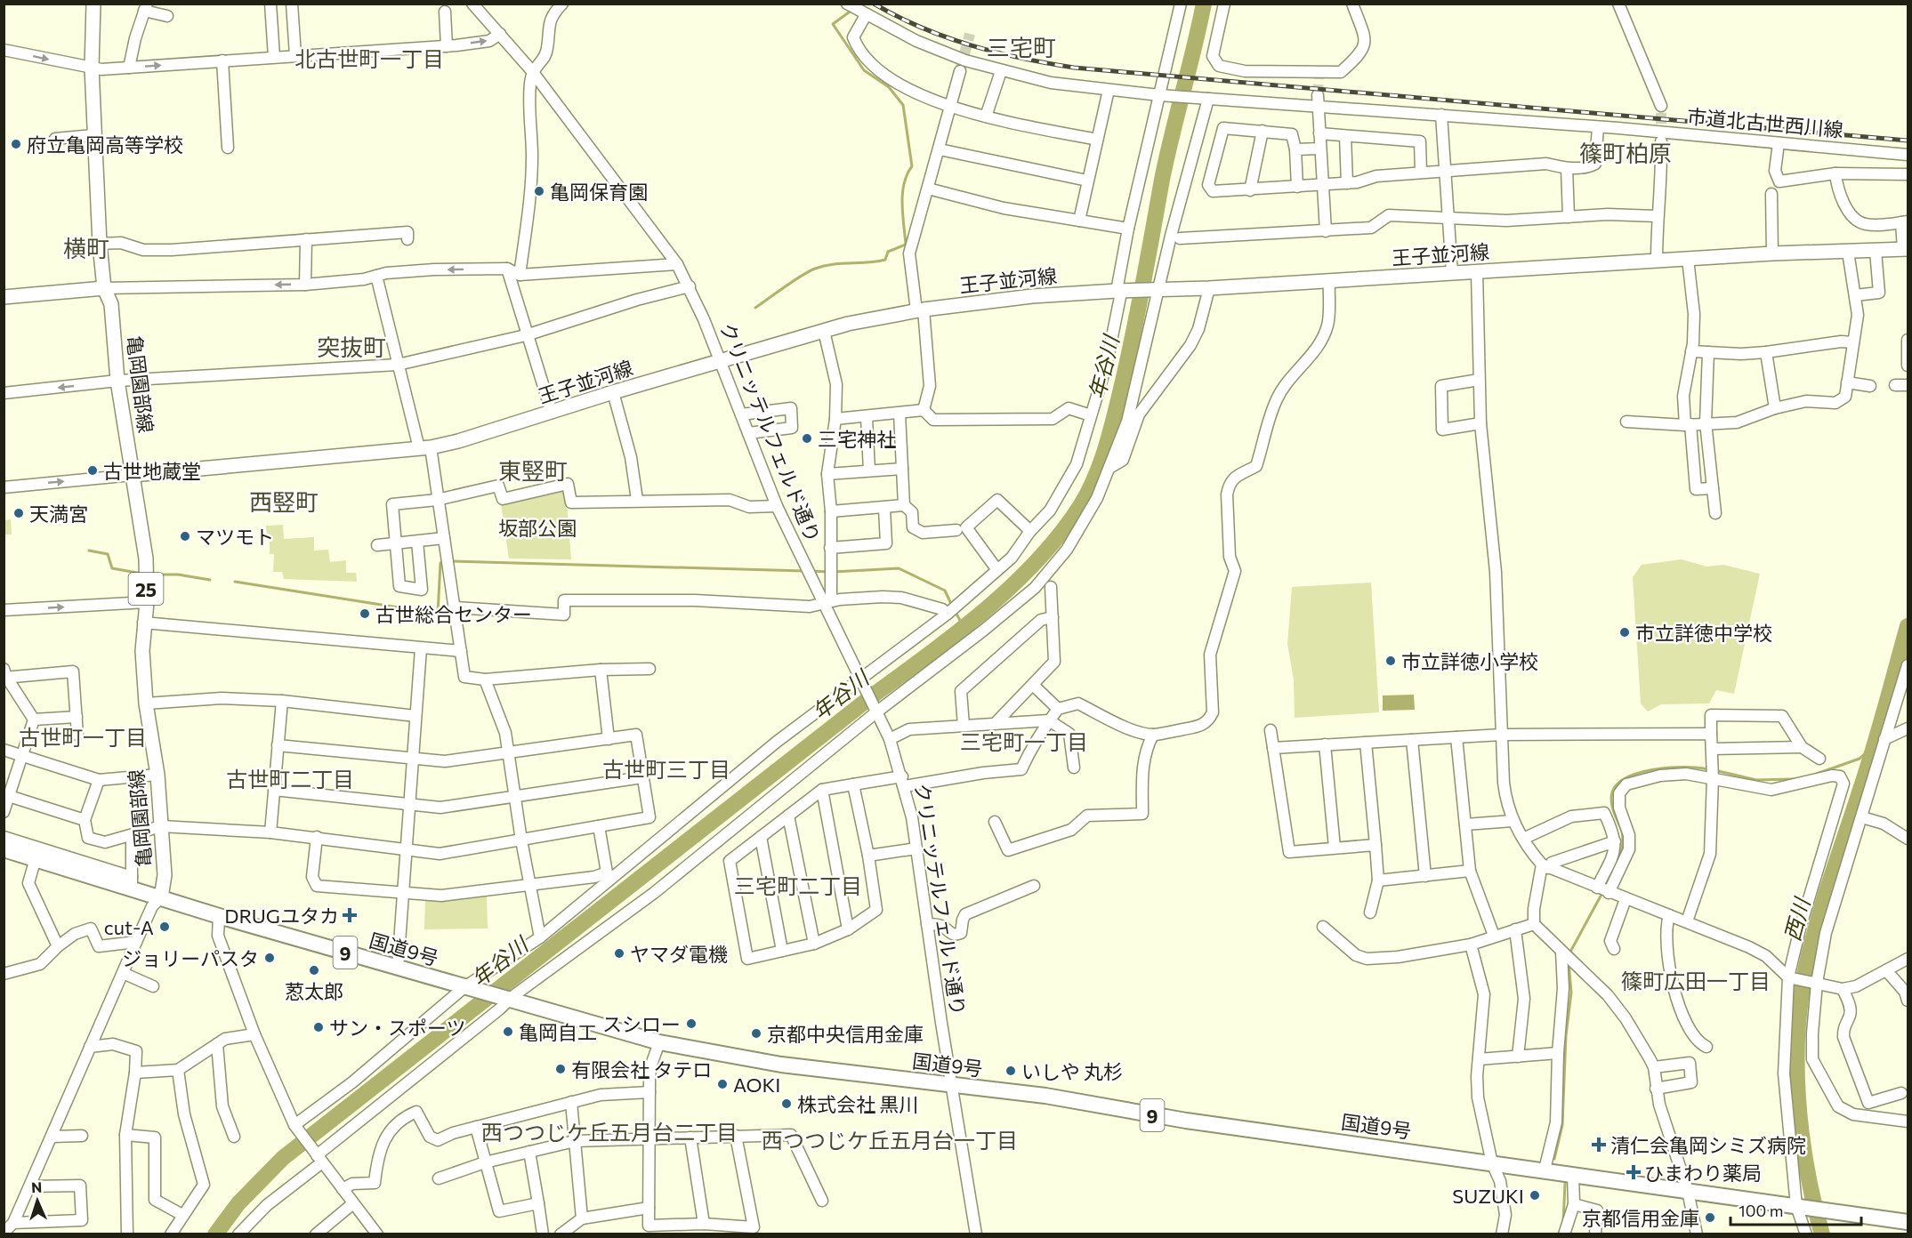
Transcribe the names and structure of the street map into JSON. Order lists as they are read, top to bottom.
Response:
{
  "streets": {
    "highway": ["国道9号", "9"],
    "main road": ["王子並河線", "亀岡園部線", "25"],
    "street": ["市道北古世西川線", "クリニッテルフェルド通り"]
  },
  "crossings": [
    ["王子並河線", "亀岡園部線"],
    ["王子並河線", "クリニッテルフェルド通り"],
    ["亀岡園部線", "国道9号"],
    ["クリニッテルフェルド通り", "国道9号"]
  ],
  "districts": [
    "三宅町",
    "北古世町一丁目",
    "篠町柏原",
    "横町",
    "突抜町",
    "東竪町",
    "西竪町",
    "古世町一丁目",
    "三宅町一丁目",
    "古世町三丁目",
    "古世町二丁目",
    "三宅町二丁目",
    "篠町広田一丁目",
    "西つつじケ丘五月台二丁目",
    "西つつじケ丘五月台一丁目"
  ],
  "water": ["年谷川", "西川"],
  "parks": ["坂部公園"],
  "places": {
    "other": [
      "府立亀岡高等学校",
      "亀岡保育園",
      "三宅神社",
      "古世地蔵堂",
      "天満宮",
      "マツモト",
      "古世総合センター",
      "市立詳徳中学校",
      "市立詳徳小学校",
      "cut-A",
      "ヤマダ電機",
      "ジョリーパスタ",
      "荵太郎",
      "スシロー",
      "サン・スポーツ",
      "亀岡自工",
      "京都中央信用金庫",
      "有限会社 タテロ",
      "いしや 丸杉",
      "AOKI",
      "株式会社 黒川",
      "SUZUKI",
      "京都信用金庫"
    ],
    "health": ["DRUGユタカ", "清仁会亀岡シミズ病院", "ひまわり薬局"]
  },
  "scale_bar": "100 m",
  "north": "top"
}
